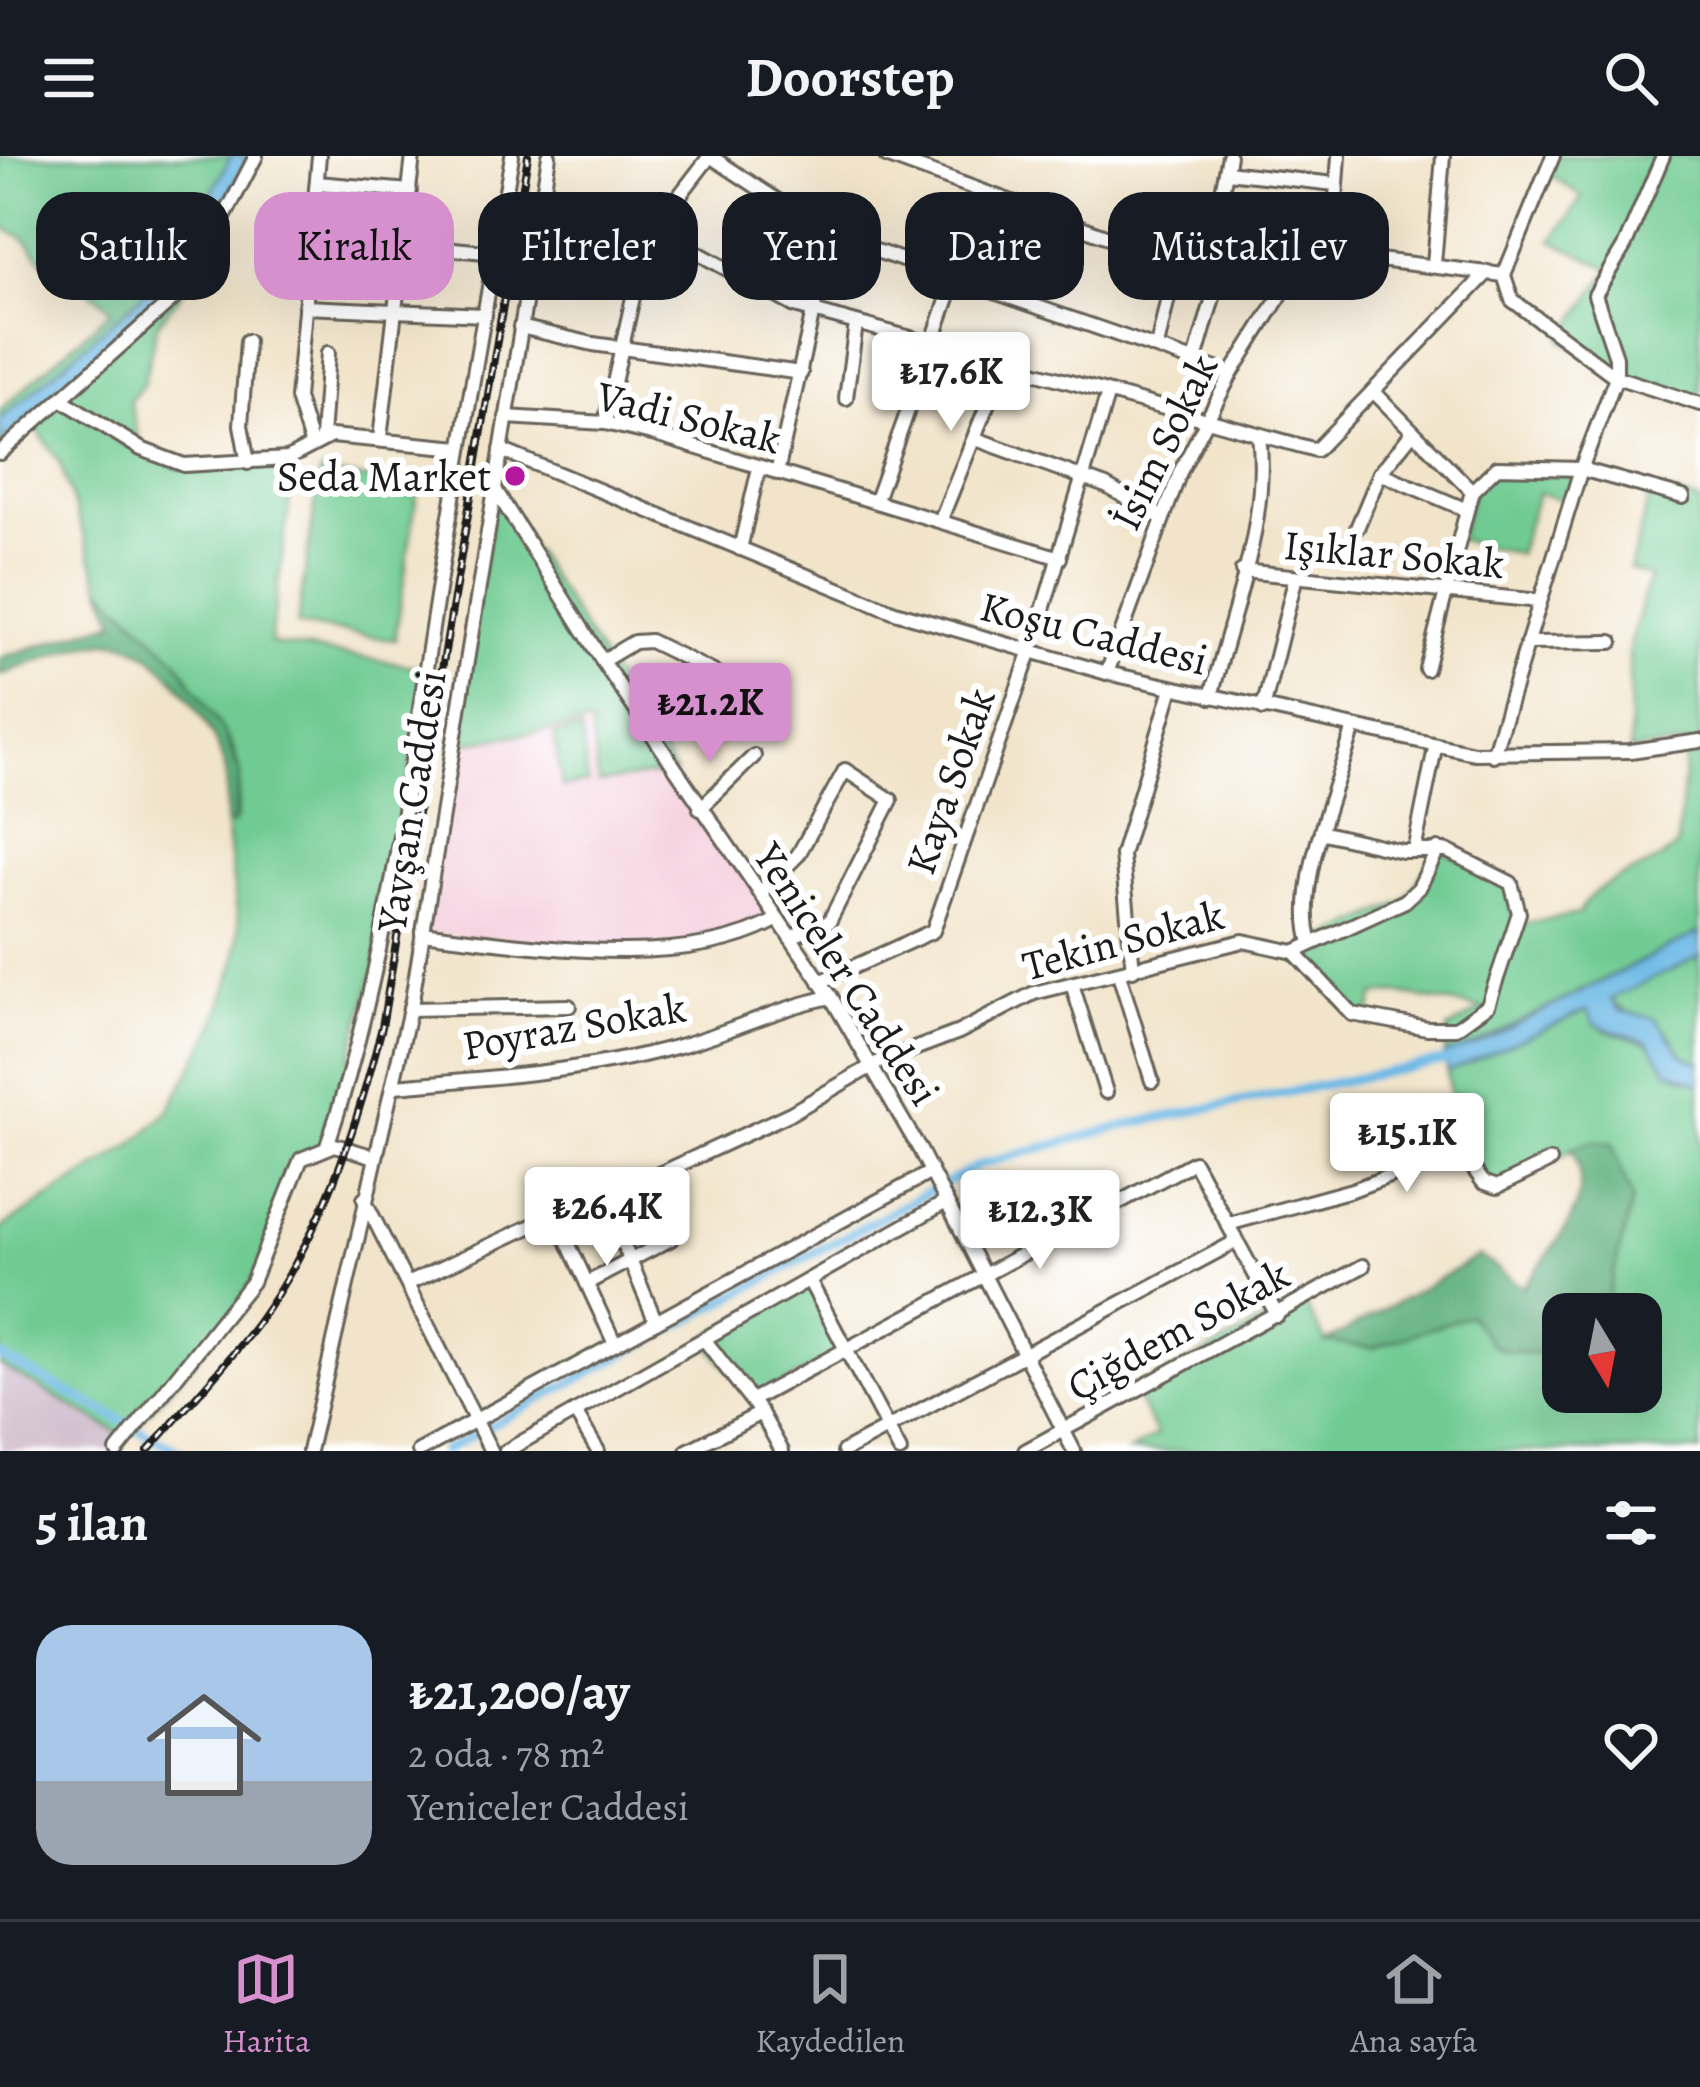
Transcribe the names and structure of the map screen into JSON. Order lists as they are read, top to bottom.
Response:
{
  "streets": {
    "street": [
      "Vadi Sokak",
      "İsim Sokak",
      "Işıklar Sokak",
      "Koşu Caddesi",
      "Kaya Sokak",
      "Yavşan Caddesi",
      "Tekin Sokak",
      "Yeniceler Caddesi",
      "Poyraz Sokak",
      "Çiğdem Sokak"
    ]
  },
  "crossings": [
    ["Vadi Sokak", "Kaya Sokak"],
    ["Vadi Sokak", "Yavşan Caddesi"],
    ["İsim Sokak", "Koşu Caddesi"],
    ["Işıklar Sokak", "Koşu Caddesi"],
    ["Koşu Caddesi", "Kaya Sokak"],
    ["Koşu Caddesi", "Yavşan Caddesi"],
    ["Kaya Sokak", "Yeniceler Caddesi"],
    ["Yavşan Caddesi", "Yeniceler Caddesi"],
    ["Yavşan Caddesi", "Poyraz Sokak"],
    ["Tekin Sokak", "Yeniceler Caddesi"],
    ["Yeniceler Caddesi", "Poyraz Sokak"],
    ["Yeniceler Caddesi", "Çiğdem Sokak"]
  ],
  "places": ["Seda Market"],
  "north": "bottom",
  "page": {
    "header": "Doorstep",
    "chip": [
      "Satılık",
      "Kiralık",
      "Filtreler",
      "Yeni",
      "Daire",
      "Müstakil ev"
    ],
    "price": [
      "₺17.6K",
      "₺21.2K",
      "₺15.1K",
      "₺26.4K",
      "₺12.3K"
    ],
    "heading": "5 ilan",
    "list": [
      {
        "name": "₺21,200/ay",
        "note": "2 oda · 78 m² · Yeniceler Caddesi"
      }
    ],
    "tabs": ["Harita", "Kaydedilen", "Ana sayfa"]
  }
}
